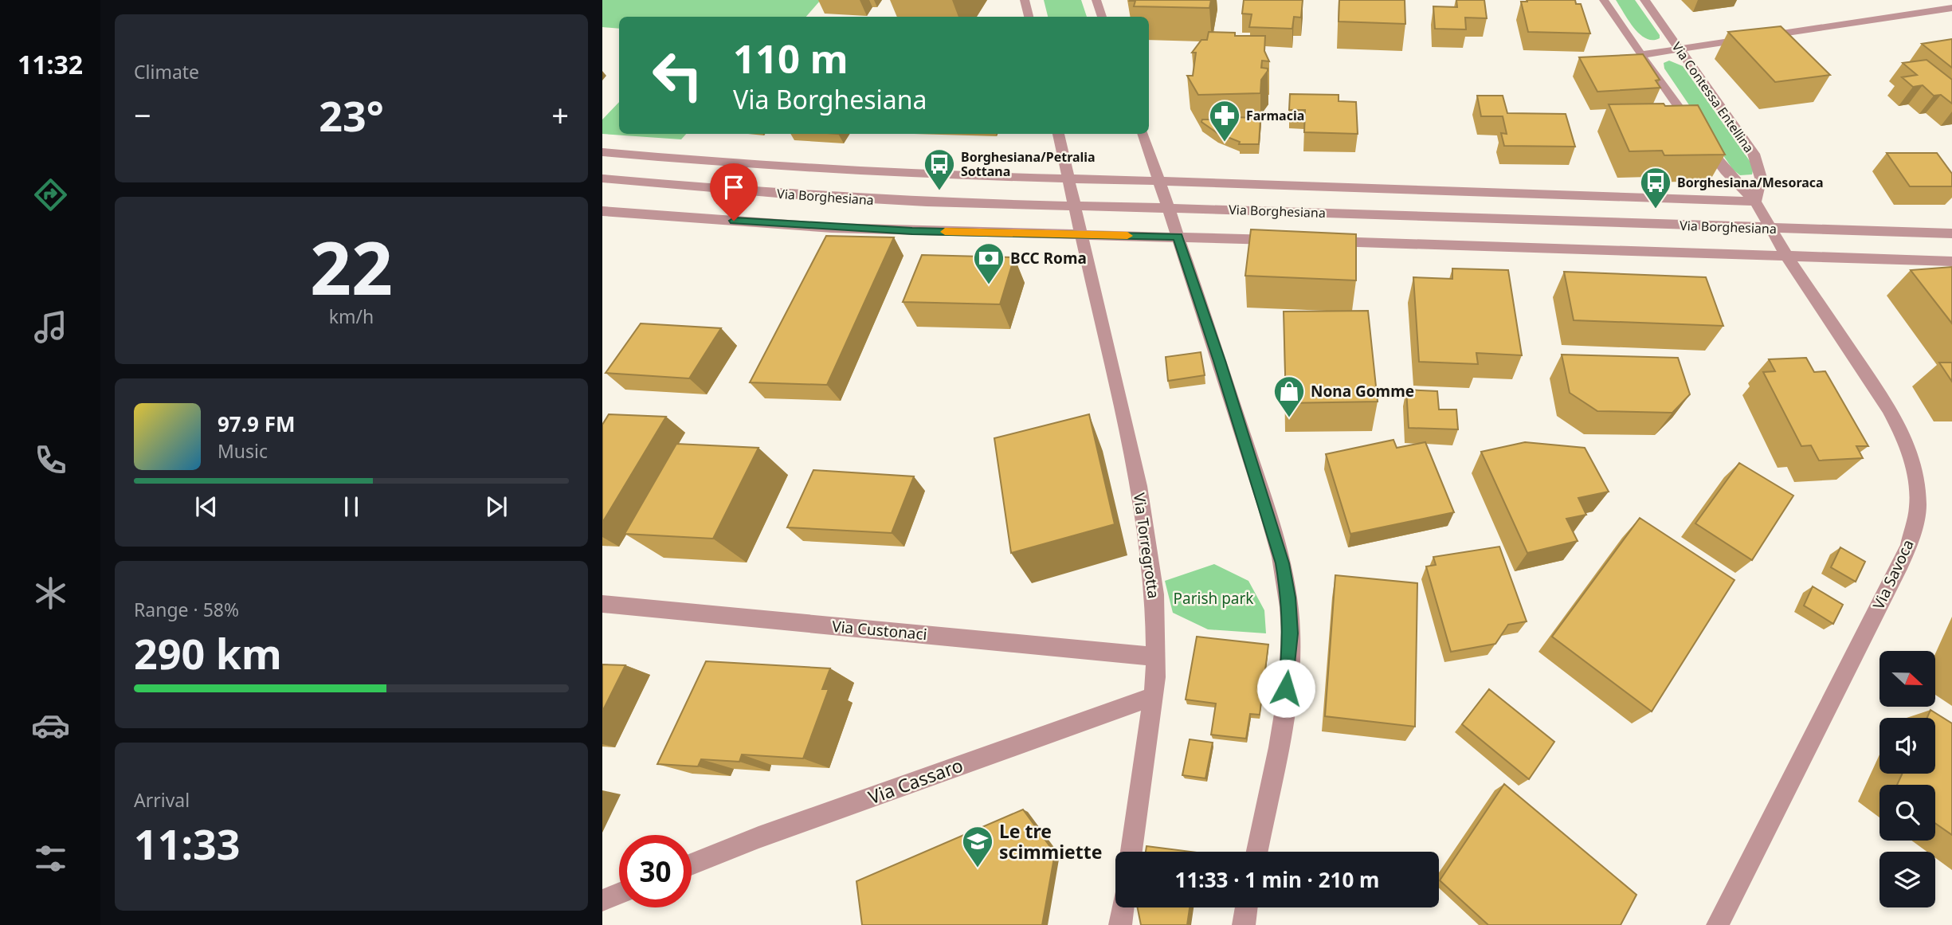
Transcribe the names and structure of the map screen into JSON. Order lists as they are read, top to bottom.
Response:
{
  "streets": {
    "street": [
      "Via Contessa Entellina",
      "Via Borghesiana",
      "Via Torregrotta",
      "Via Savoca",
      "Via Custonaci",
      "Via Cassaro"
    ]
  },
  "crossings": [
    ["Via Contessa Entellina", "Via Borghesiana"],
    ["Via Borghesiana", "Via Torregrotta"],
    ["Via Borghesiana", "Via Savoca"],
    ["Via Torregrotta", "Via Custonaci"],
    ["Via Torregrotta", "Via Cassaro"]
  ],
  "parks": ["Parish park"],
  "places": {
    "pharmacy": ["Farmacia"],
    "bus stop": ["Borghesiana/Petralia Sottana", "Borghesiana/Mesoraca"],
    "bank": ["BCC Roma"],
    "shop": ["Nona Gomme"],
    "school or university": ["Le tre scimmiette"]
  },
  "north": "right",
  "page": {
    "tabs": "11:32",
    "tile": [
      "Climate",
      ["22", "km/h"],
      ["Range · 58%", "290 km"],
      ["Arrival", "11:33"]
    ],
    "turn": ["110 m", "Via Borghesiana"],
    "heat": ["−", "23°", "+"],
    "song": ["97.9 FM", "Music"],
    "limit": "30",
    "trip": "11:33 · 1 min · 210 m"
  }
}
